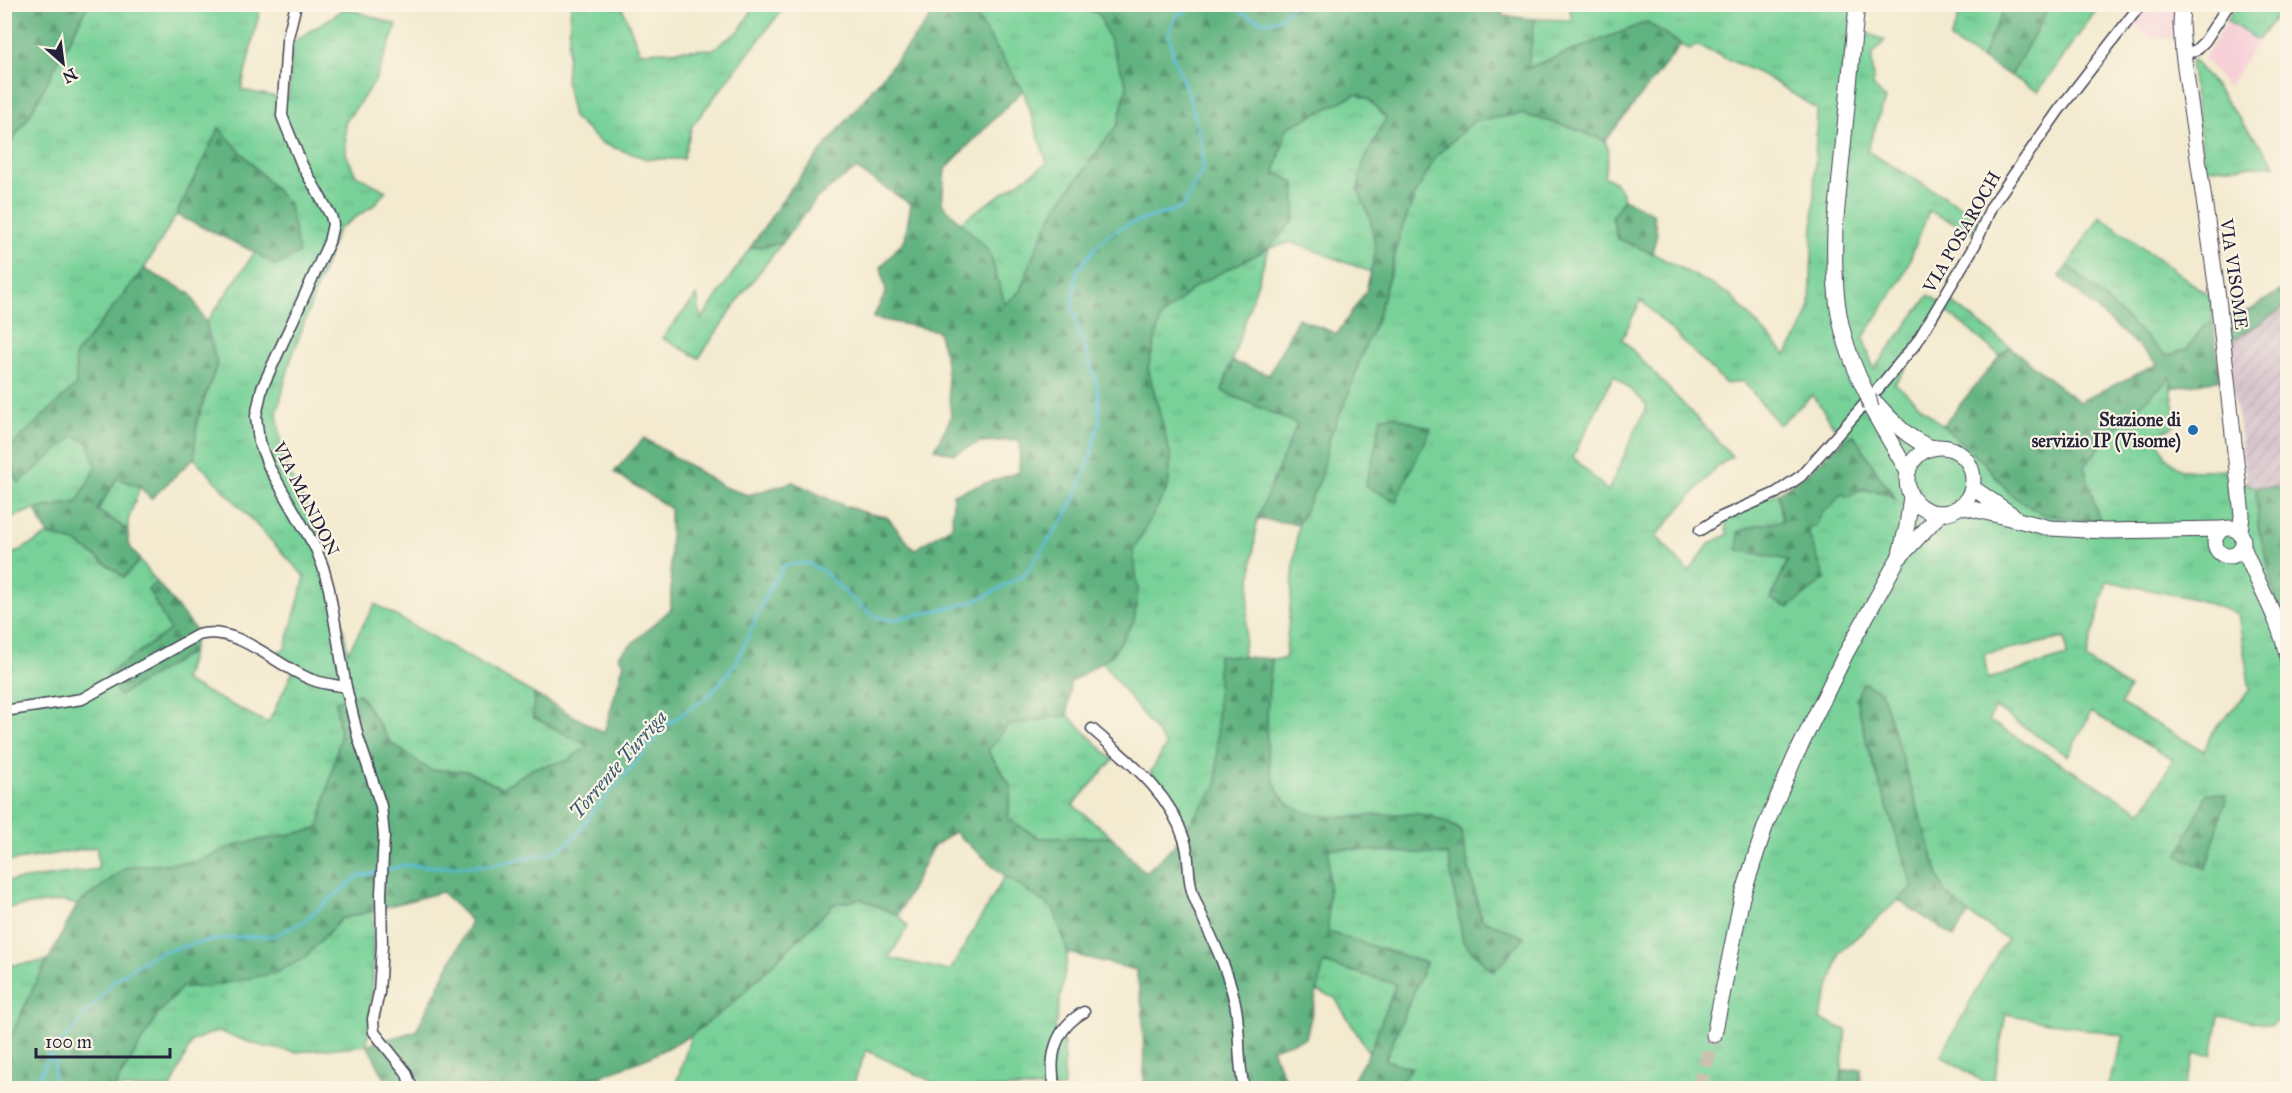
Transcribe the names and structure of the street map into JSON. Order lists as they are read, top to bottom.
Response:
{
  "streets": {
    "main road": ["VIA VISOME"],
    "street": ["VIA POSAROCH", "VIA MANDON"]
  },
  "water": ["Torrente Turriga"],
  "places": ["Stazione di servizio IP (Visome)"],
  "scale_bar": "100 m",
  "north": "bottom right"
}
